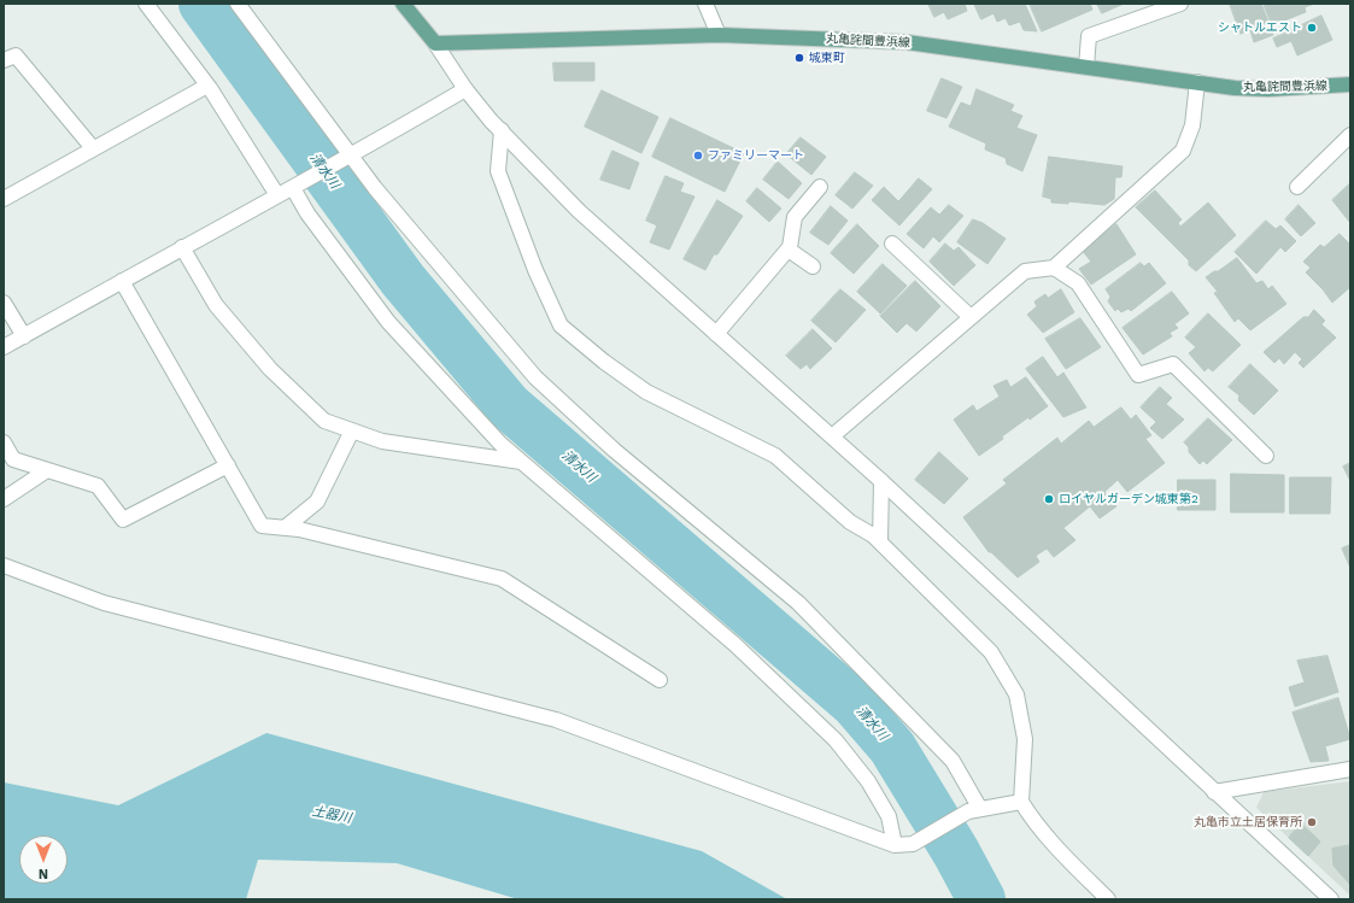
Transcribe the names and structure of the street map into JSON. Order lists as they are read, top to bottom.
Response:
{
  "streets": {
    "main road": ["丸亀詫間豊浜線"]
  },
  "water": ["清水川", "土器川"],
  "places": [
    "シャトルエスト",
    "城東町",
    "ファミリーマート",
    "ロイヤルガーデン城東第2",
    "丸亀市立土居保育所"
  ],
  "north": "bottom"
}
